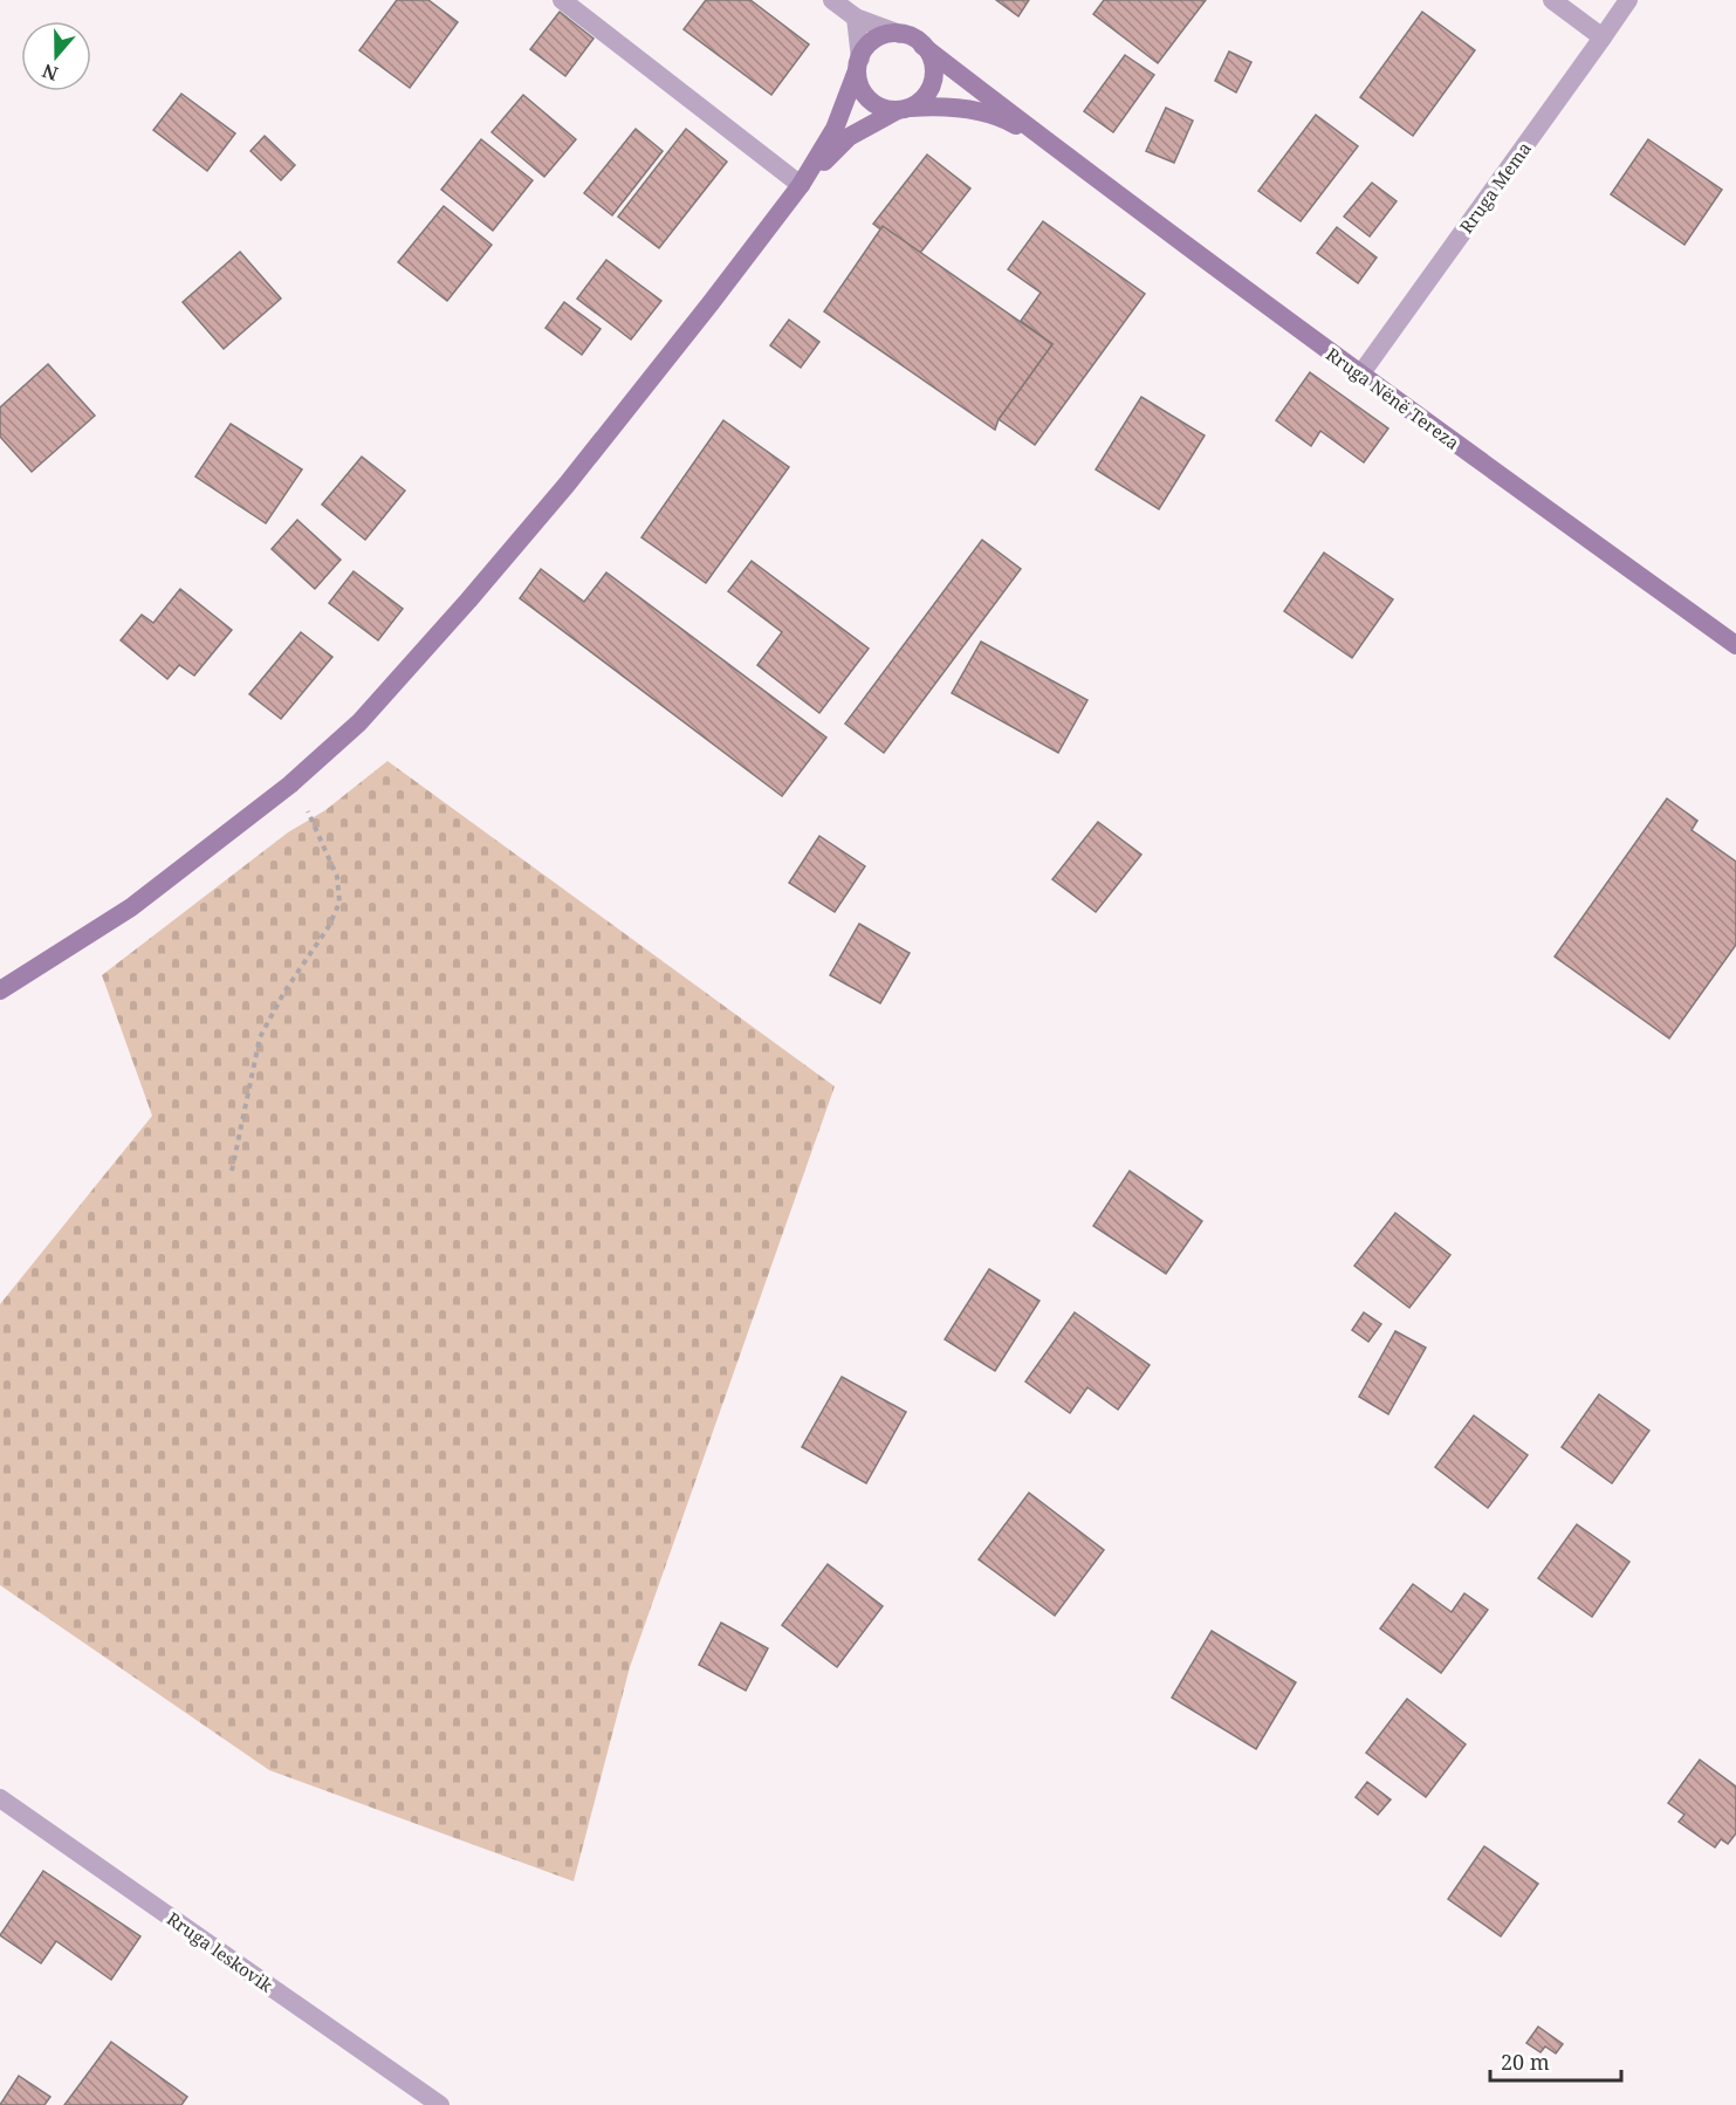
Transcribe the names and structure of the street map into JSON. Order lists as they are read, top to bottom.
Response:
{
  "streets": {
    "main road": ["Rruga Nënë Tereza"],
    "street": ["Rruga Mema", "Rruga leskovik"]
  },
  "crossings": [
    ["Rruga Mema", "Rruga Nënë Tereza"]
  ],
  "scale_bar": "20 m",
  "north": "bottom"
}
